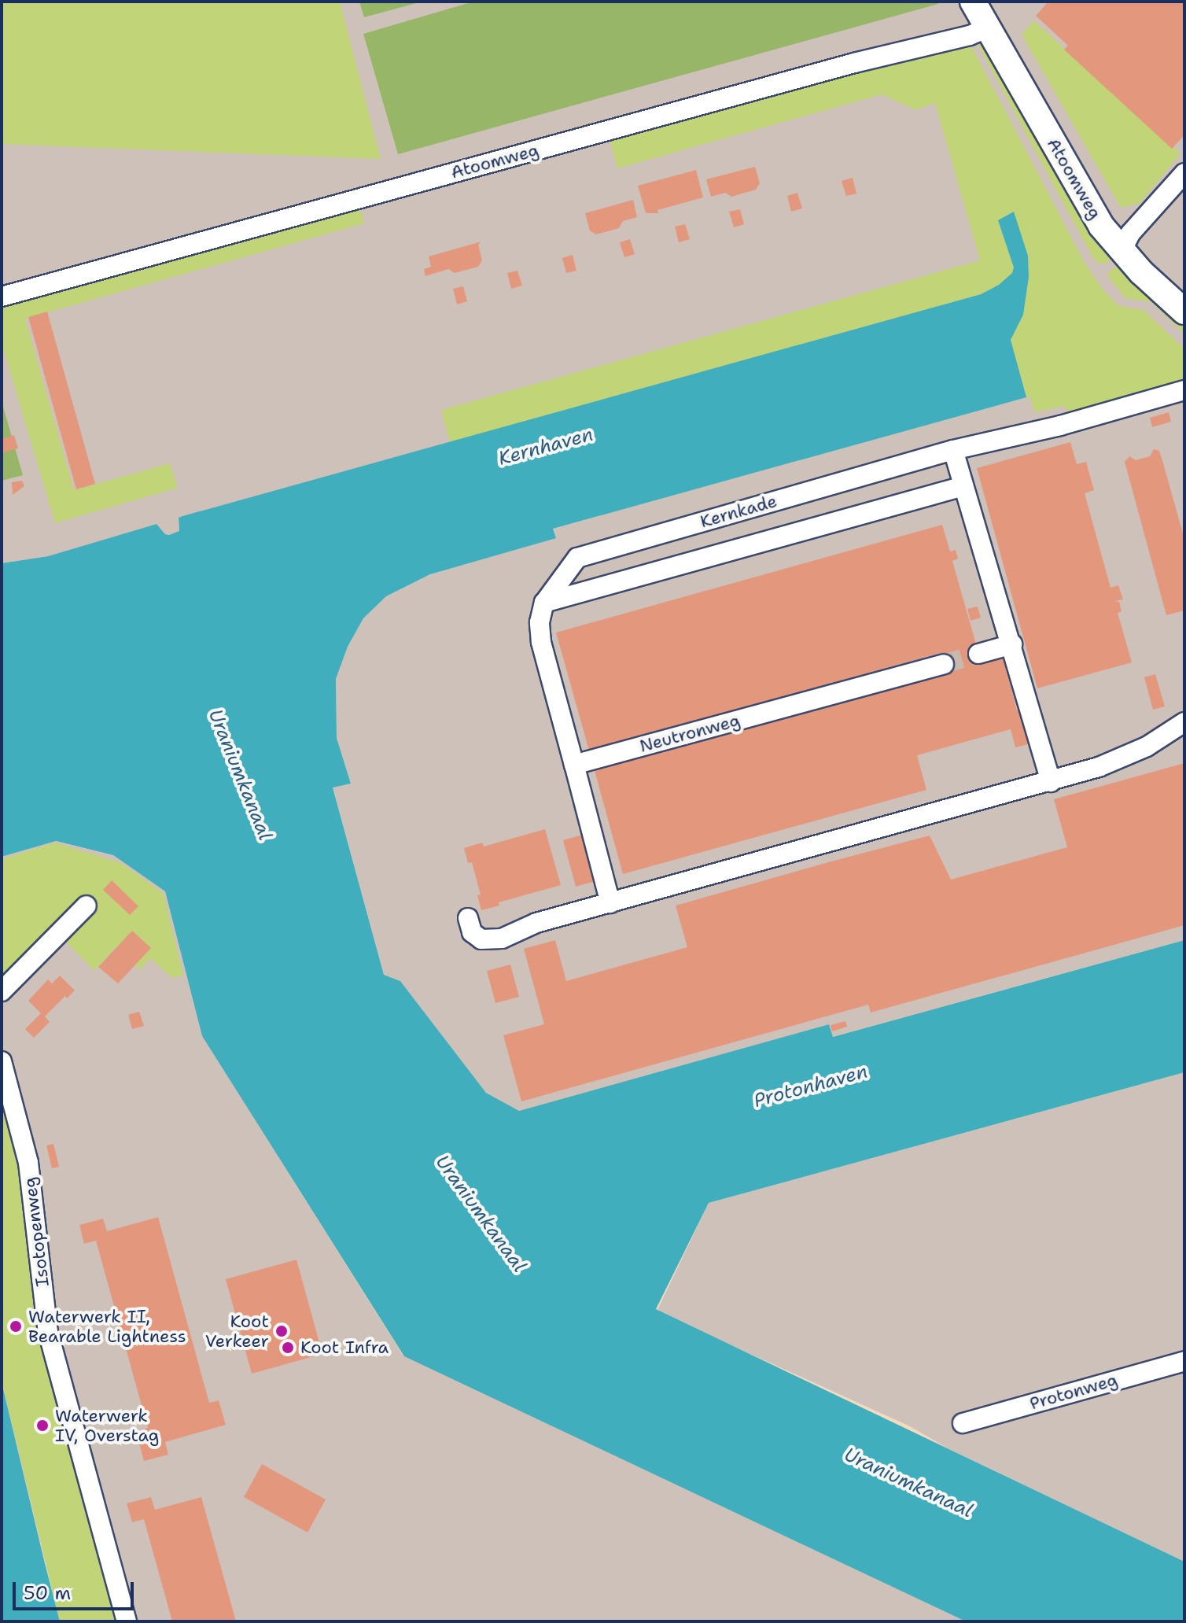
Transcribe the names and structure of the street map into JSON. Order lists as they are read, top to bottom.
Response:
{
  "streets": {
    "street": [
      "Atoomweg",
      "Kernkade",
      "Neutronweg",
      "Isotopenweg",
      "Protonweg"
    ]
  },
  "crossings": [
    ["Kernkade", "Neutronweg"]
  ],
  "water": ["Kernhaven", "Uraniumkanaal", "Protonhaven"],
  "places": [
    "Waterwerk II, Bearable Lightness",
    "Koot Verkeer",
    "Koot Infra",
    "Waterwerk IV, Overstag"
  ],
  "scale_bar": "50 m"
}
